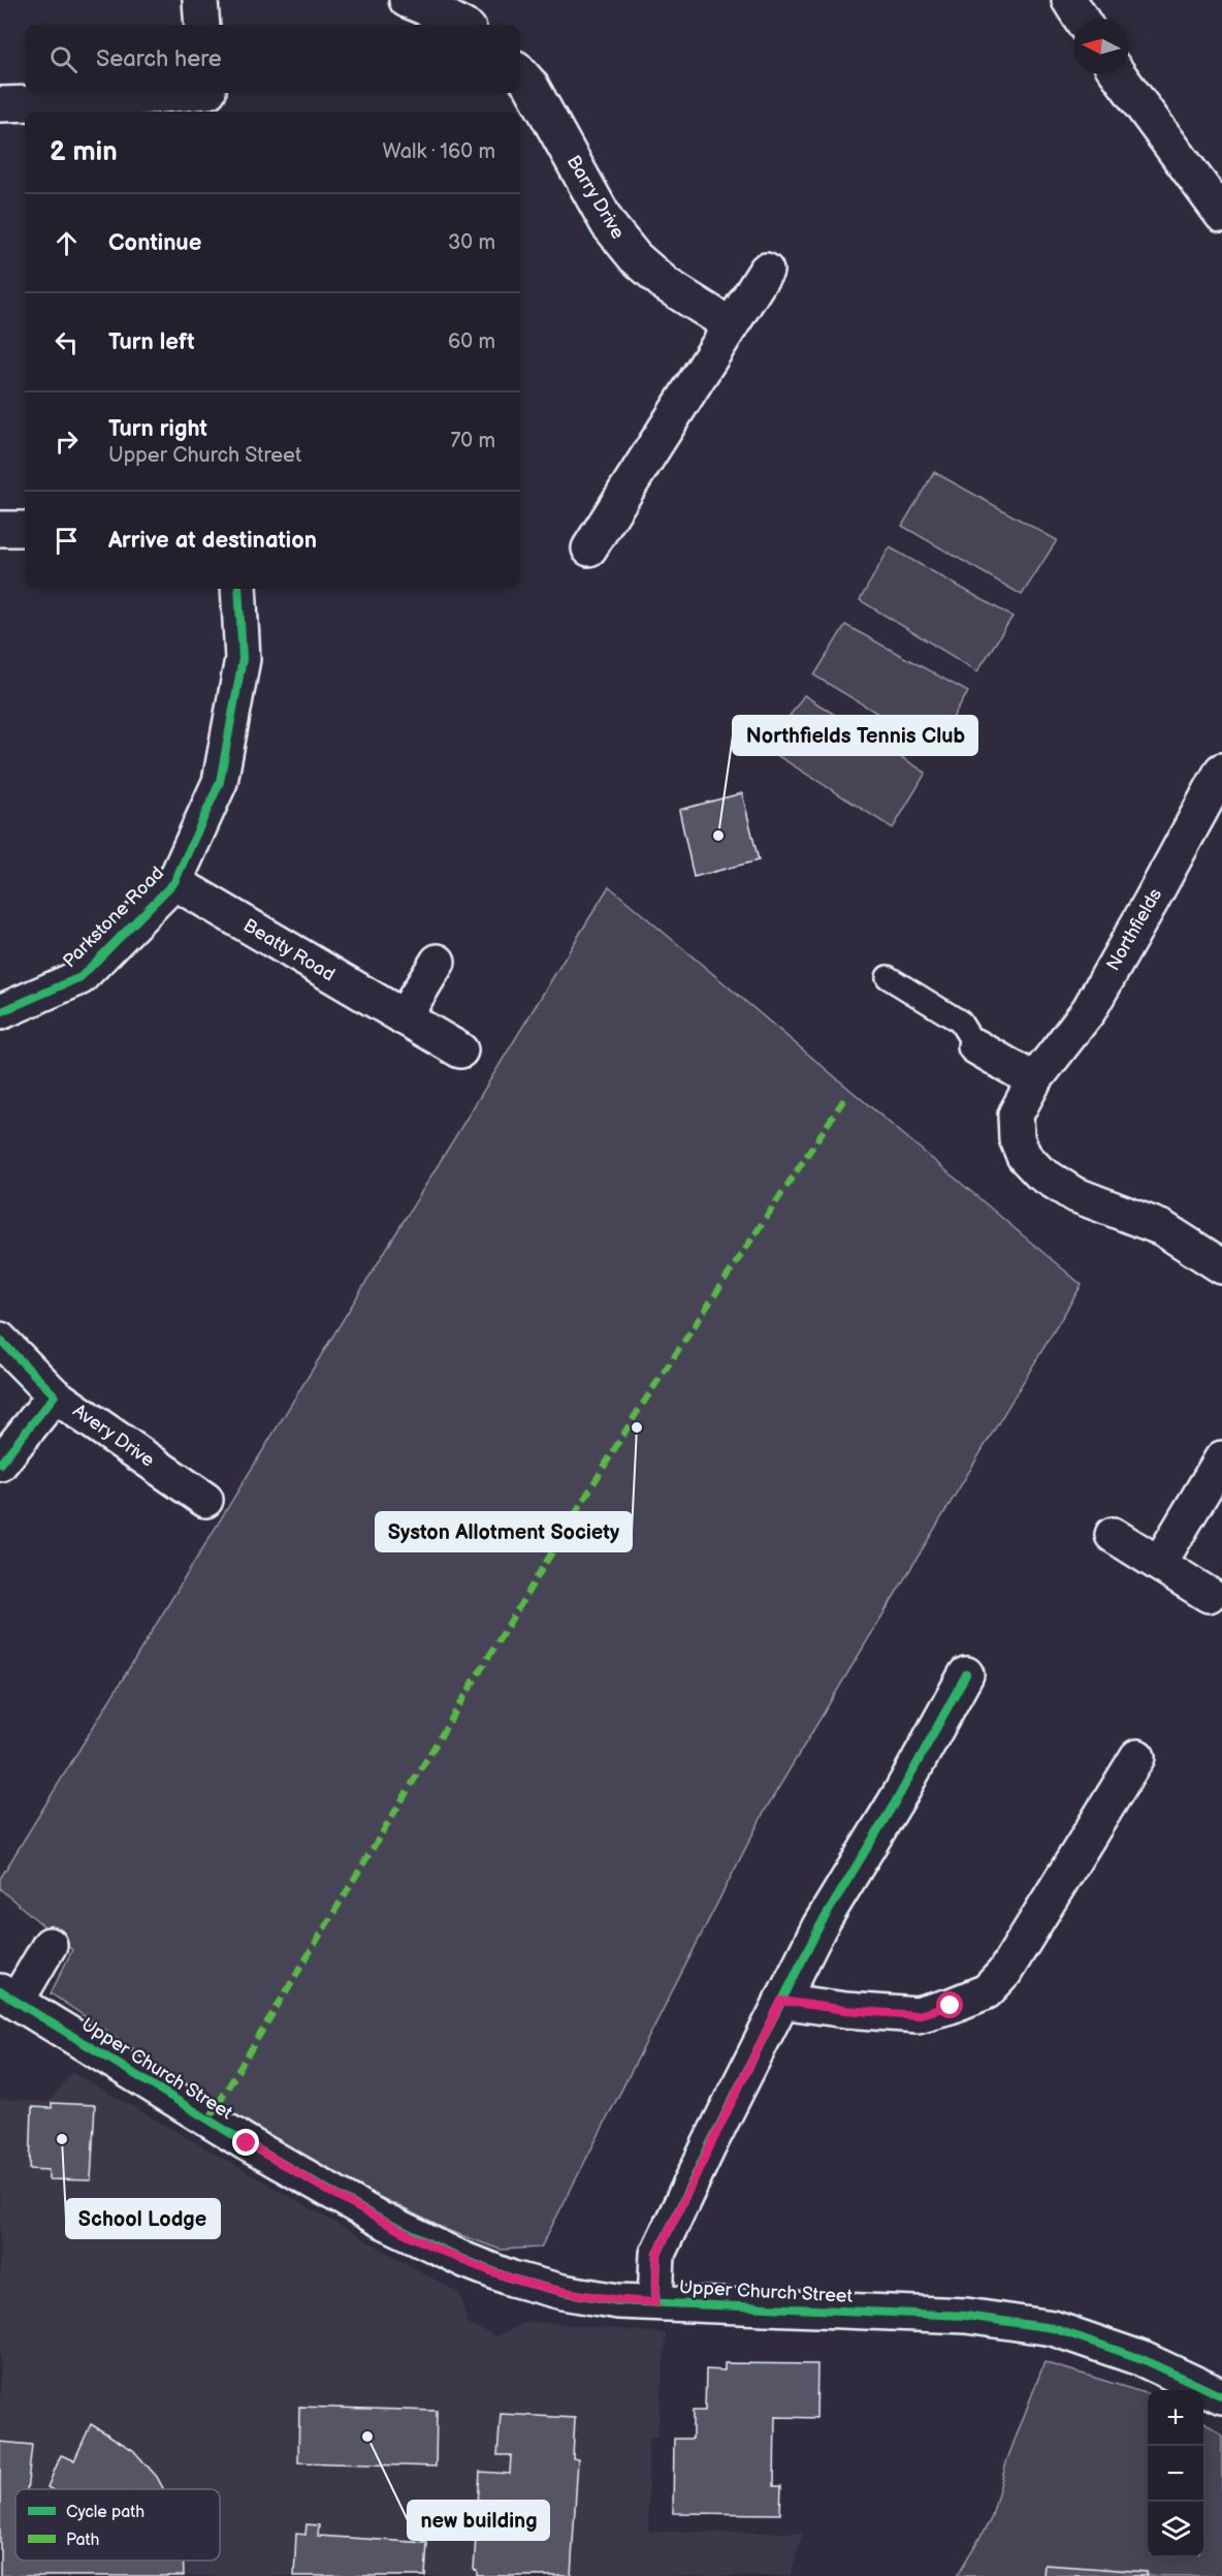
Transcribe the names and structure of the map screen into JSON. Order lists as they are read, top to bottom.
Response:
{
  "streets": {
    "street": [
      "Barry Drive",
      "Parkstone Road",
      "Northfields",
      "Beatty Road",
      "Avery Drive",
      "Upper Church Street"
    ]
  },
  "crossings": [
    ["Parkstone Road", "Beatty Road"]
  ],
  "places": [
    "Northfields Tennis Club",
    "Syston Allotment Society",
    "School Lodge",
    "new building"
  ],
  "legend": ["Cycle path", "Path"],
  "north": "left",
  "page": {
    "search": "Search here",
    "heading": ["2 min", "Walk · 160 m"],
    "list": [
      ["Continue", "30 m"],
      ["Turn left", "60 m"],
      ["Turn right", "Upper Church Street", "70 m"],
      "Arrive at destination"
    ],
    "map_buttons": ["+", "−"]
  }
}
